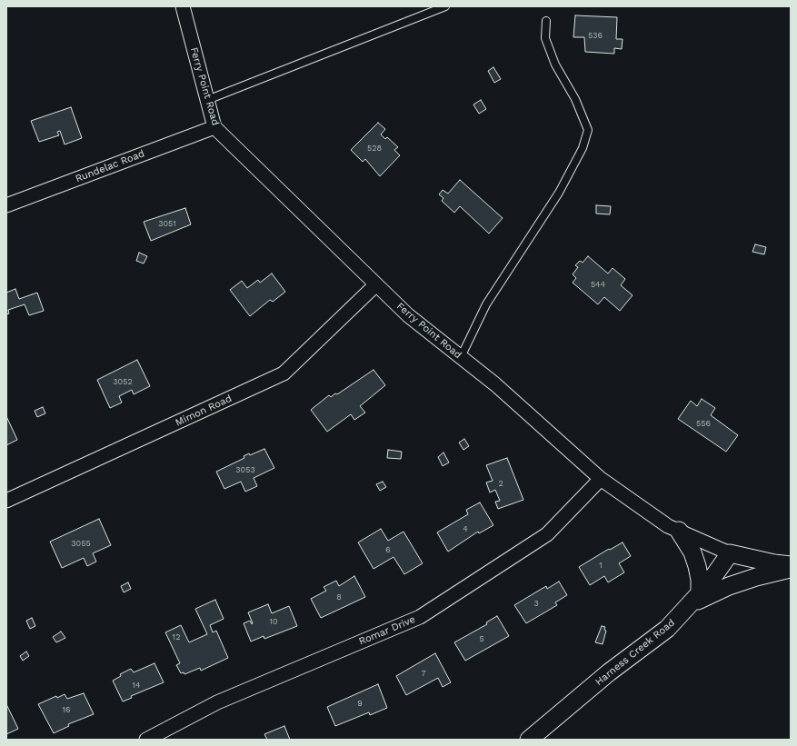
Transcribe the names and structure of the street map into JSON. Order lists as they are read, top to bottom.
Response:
{
  "streets": {
    "street": [
      "Ferry Point Road",
      "Rundelac Road",
      "Mimon Road",
      "Romar Drive",
      "Harness Creek Road"
    ]
  },
  "crossings": [
    ["Ferry Point Road", "Rundelac Road"],
    ["Ferry Point Road", "Mimon Road"],
    ["Ferry Point Road", "Romar Drive"],
    ["Ferry Point Road", "Harness Creek Road"]
  ],
  "house_numbers": [
    "536",
    "528",
    "3051",
    "544",
    "3052",
    "556",
    "3053",
    "2",
    "4",
    "3055",
    "6",
    "1",
    "8",
    "3",
    "10",
    "12",
    "5",
    "7",
    "14",
    "9",
    "16"
  ]
}
